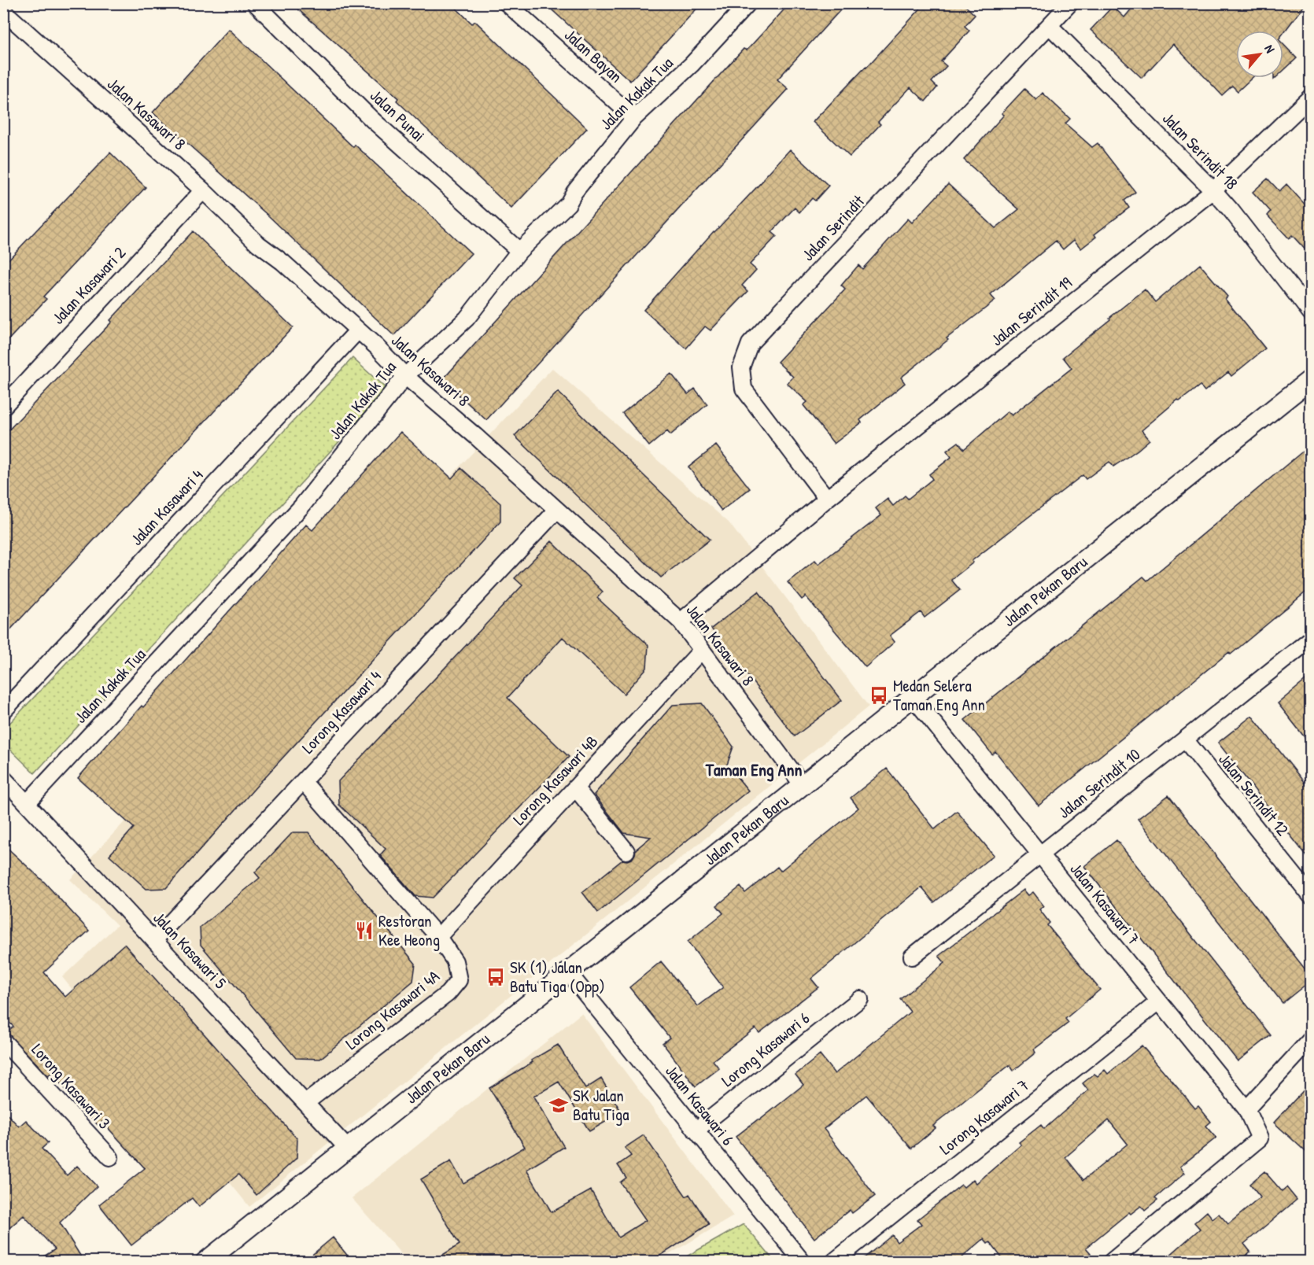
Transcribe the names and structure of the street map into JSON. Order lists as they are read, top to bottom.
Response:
{
  "streets": {
    "street": [
      "Jalan Bayan",
      "Jalan Kakak Tua",
      "Jalan Kasawari 8",
      "Jalan Punai",
      "Jalan Serindit 18",
      "Jalan Serindit",
      "Jalan Kasawari 2",
      "Jalan Serindit 19",
      "Jalan Kasawari 4",
      "Jalan Pekan Baru",
      "Lorong Kasawari 4",
      "Lorong Kasawari 4B",
      "Jalan Serindit 10",
      "Jalan Serindit 12",
      "Jalan Kasawari 7",
      "Jalan Kasawari 5",
      "Lorong Kasawari 4A",
      "Lorong Kasawari 6",
      "Lorong Kasawari 3",
      "Jalan Kasawari 6",
      "Lorong Kasawari 7"
    ]
  },
  "crossings": [
    ["Jalan Bayan", "Jalan Kakak Tua"],
    ["Jalan Kakak Tua", "Jalan Kasawari 8"],
    ["Jalan Kakak Tua", "Jalan Punai"],
    ["Jalan Kakak Tua", "Jalan Kasawari 5"],
    ["Jalan Kasawari 8", "Jalan Kasawari 2"],
    ["Jalan Kasawari 8", "Jalan Serindit 19"],
    ["Jalan Kasawari 8", "Jalan Kasawari 4"],
    ["Jalan Kasawari 8", "Jalan Pekan Baru"],
    ["Jalan Kasawari 8", "Lorong Kasawari 4"],
    ["Jalan Kasawari 8", "Lorong Kasawari 4B"],
    ["Jalan Serindit 18", "Jalan Serindit"],
    ["Jalan Serindit 18", "Jalan Serindit 19"],
    ["Jalan Serindit", "Jalan Serindit 19"],
    ["Jalan Pekan Baru", "Jalan Kasawari 7"],
    ["Jalan Pekan Baru", "Jalan Kasawari 5"],
    ["Jalan Pekan Baru", "Jalan Kasawari 6"],
    ["Lorong Kasawari 4", "Jalan Kasawari 5"],
    ["Lorong Kasawari 4", "Lorong Kasawari 4A"],
    ["Lorong Kasawari 4B", "Lorong Kasawari 4A"],
    ["Jalan Serindit 10", "Jalan Serindit 12"],
    ["Jalan Serindit 10", "Jalan Kasawari 7"],
    ["Jalan Kasawari 7", "Lorong Kasawari 7"],
    ["Jalan Kasawari 5", "Lorong Kasawari 4A"],
    ["Lorong Kasawari 6", "Jalan Kasawari 6"]
  ],
  "districts": ["Taman Eng Ann"],
  "places": {
    "bus stop": ["Medan Selera Taman Eng Ann", "SK (1) Jalan Batu Tiga (Opp)"],
    "restaurant": ["Restoran Kee Heong"],
    "school or university": ["SK Jalan Batu Tiga"]
  },
  "north": "top right"
}
